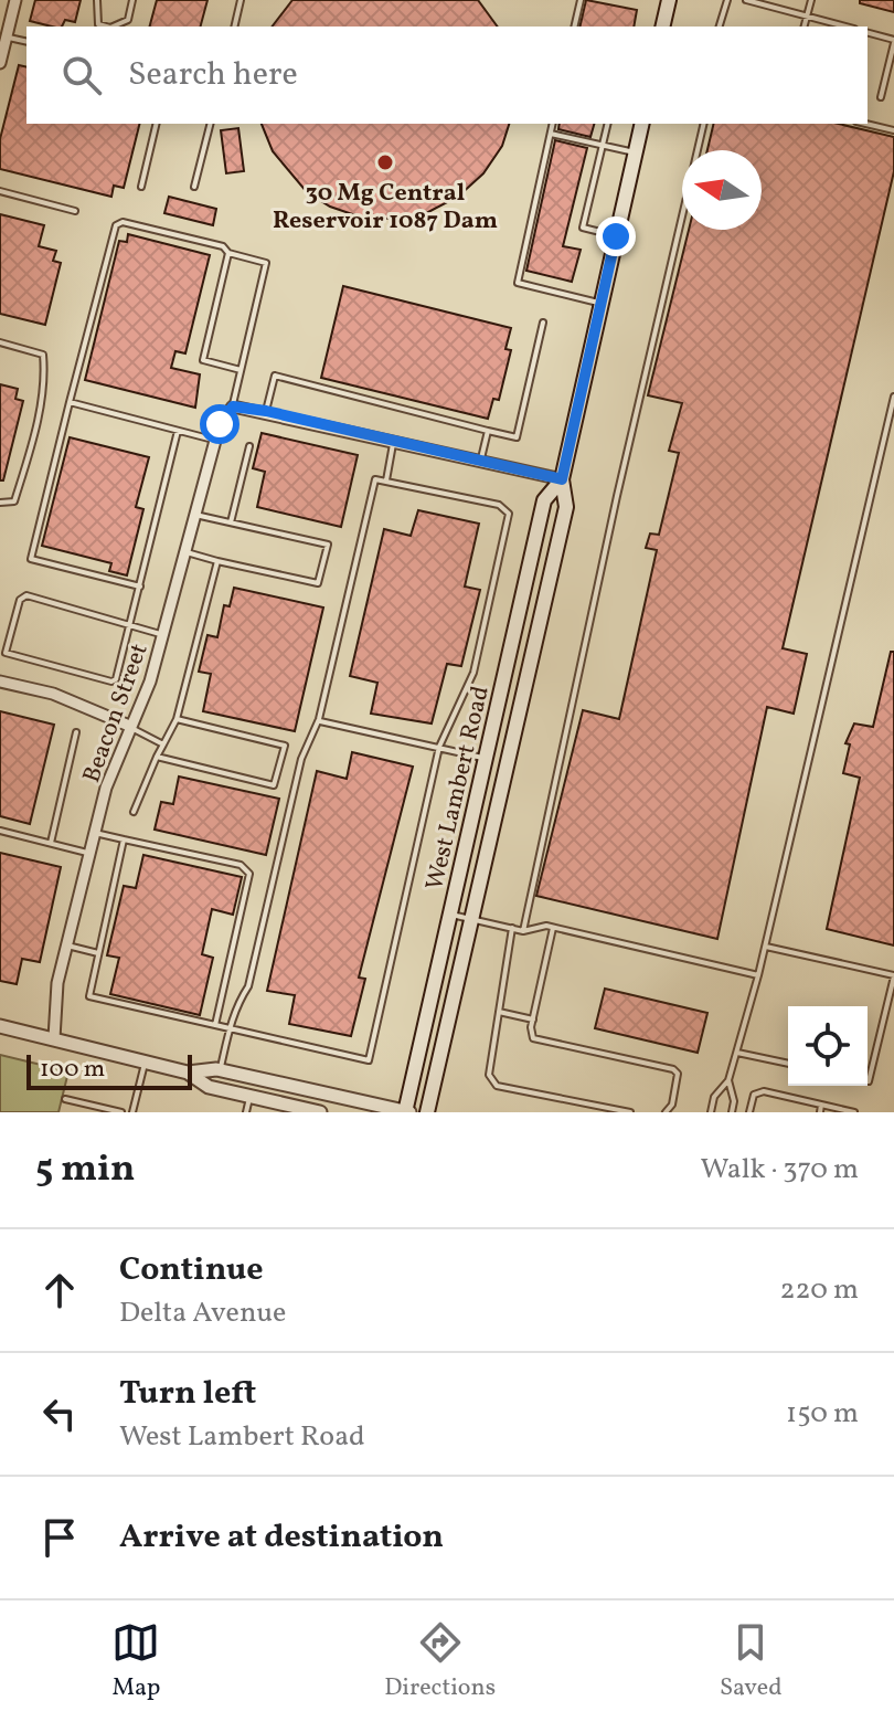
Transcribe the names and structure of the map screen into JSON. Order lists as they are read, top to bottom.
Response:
{
  "streets": {
    "main road": ["West Lambert Road"],
    "street": ["Beacon Street"]
  },
  "places": ["30 Mg Central Reservoir 1087 Dam"],
  "scale_bar": "100 m",
  "north": "left",
  "page": {
    "search": "Search here",
    "scale": "100 m",
    "heading": ["5 min", "Walk · 370 m"],
    "list": [
      ["Continue", "Delta Avenue", "220 m"],
      ["Turn left", "West Lambert Road", "150 m"],
      "Arrive at destination"
    ],
    "nav": ["Map", "Directions", "Saved"]
  }
}
